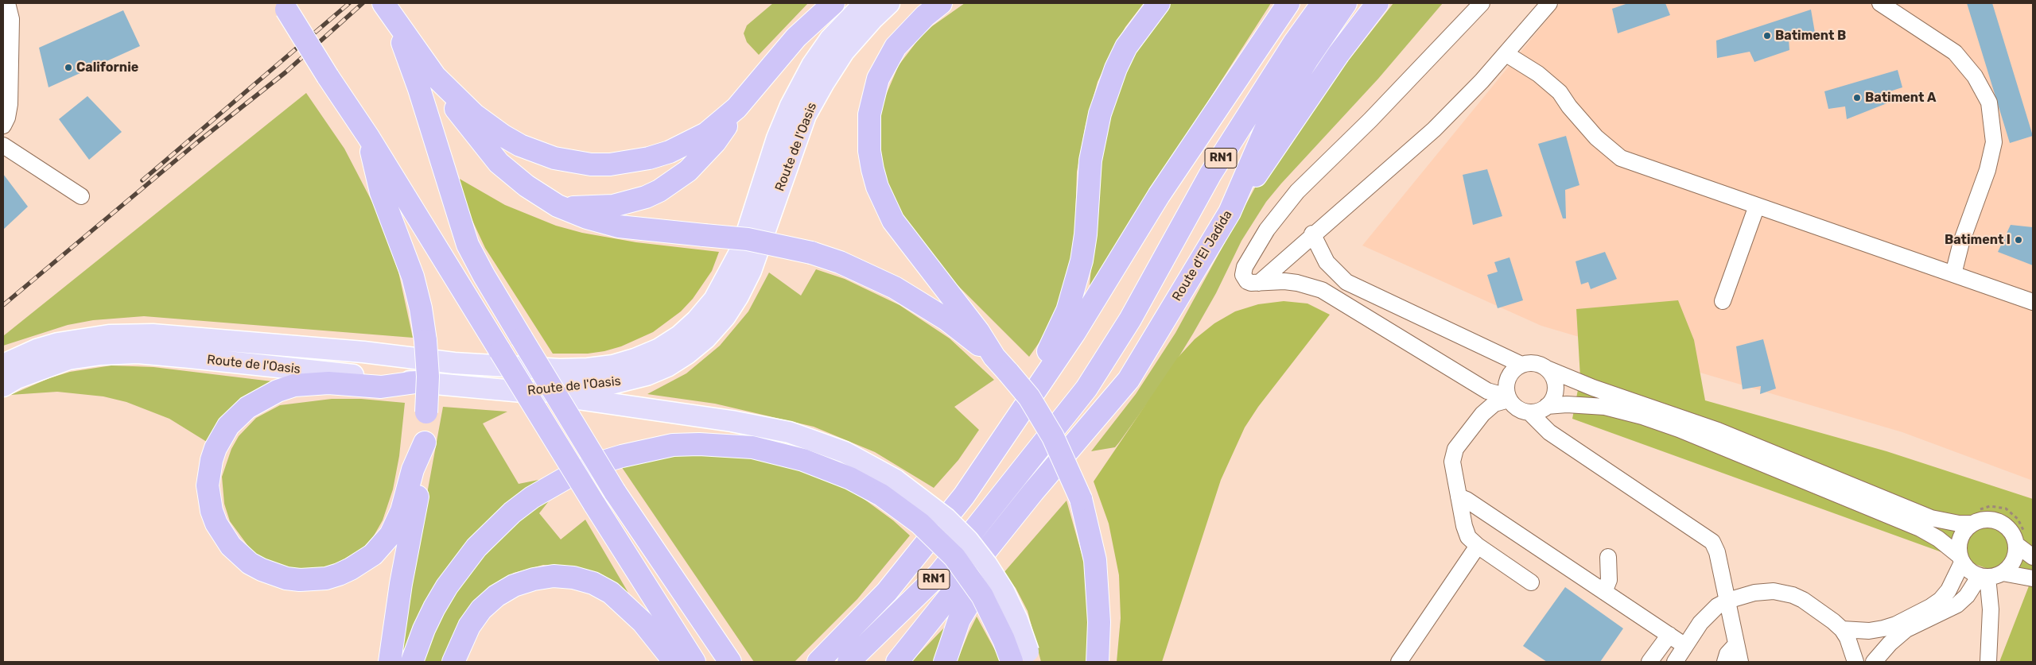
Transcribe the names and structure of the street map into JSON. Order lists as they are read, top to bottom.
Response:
{
  "streets": {
    "highway": ["RN1", "Route d'El Jadida"],
    "main road": ["Route de l'Oasis"]
  },
  "crossings": [
    ["RN1", "Route d'El Jadida"]
  ],
  "places": [
    "Batiment B",
    "Californie",
    "Batiment A",
    "Batiment I"
  ]
}
